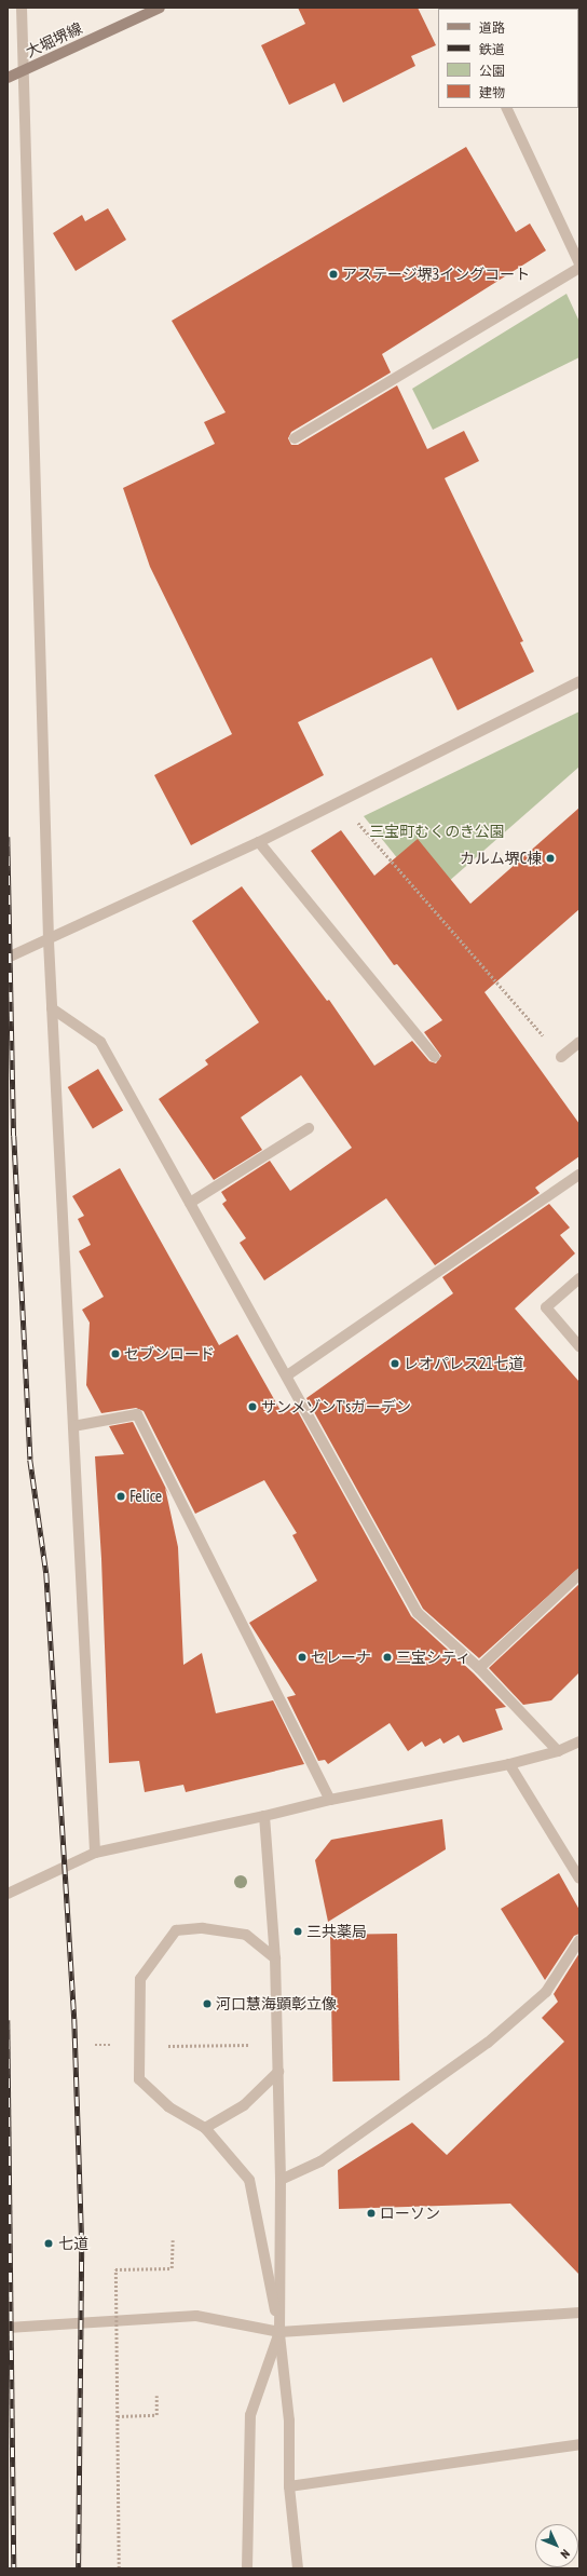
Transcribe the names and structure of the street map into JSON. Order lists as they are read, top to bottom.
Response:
{
  "streets": {
    "main road": ["大堀堺線"]
  },
  "parks": ["三宝町むくのき公園"],
  "places": [
    "アステージ堺3イングコート",
    "カルム堺C棟",
    "セブンロード",
    "レオパレス21七道",
    "サンメゾンT'sガーデン",
    "Felice",
    "セレーナ",
    "三宝シティ",
    "三共薬局",
    "河口慧海顕彰立像",
    "ローソン",
    "七道"
  ],
  "legend": [
    "道路",
    "鉄道",
    "公園",
    "建物"
  ],
  "north": "bottom right"
}
